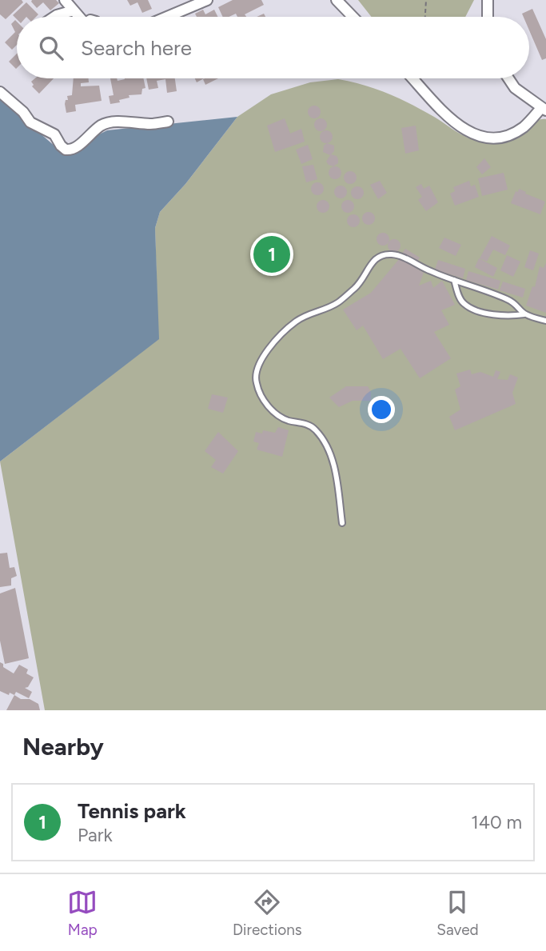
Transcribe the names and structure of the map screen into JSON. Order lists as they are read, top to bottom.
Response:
{
  "page": {
    "search": "Search here",
    "pins": "1",
    "heading": "Nearby",
    "list": [
      {
        "mark": "1",
        "name": "Tennis park",
        "note": "Park",
        "value": "140 m"
      }
    ],
    "nav": ["Map", "Directions", "Saved"]
  }
}
